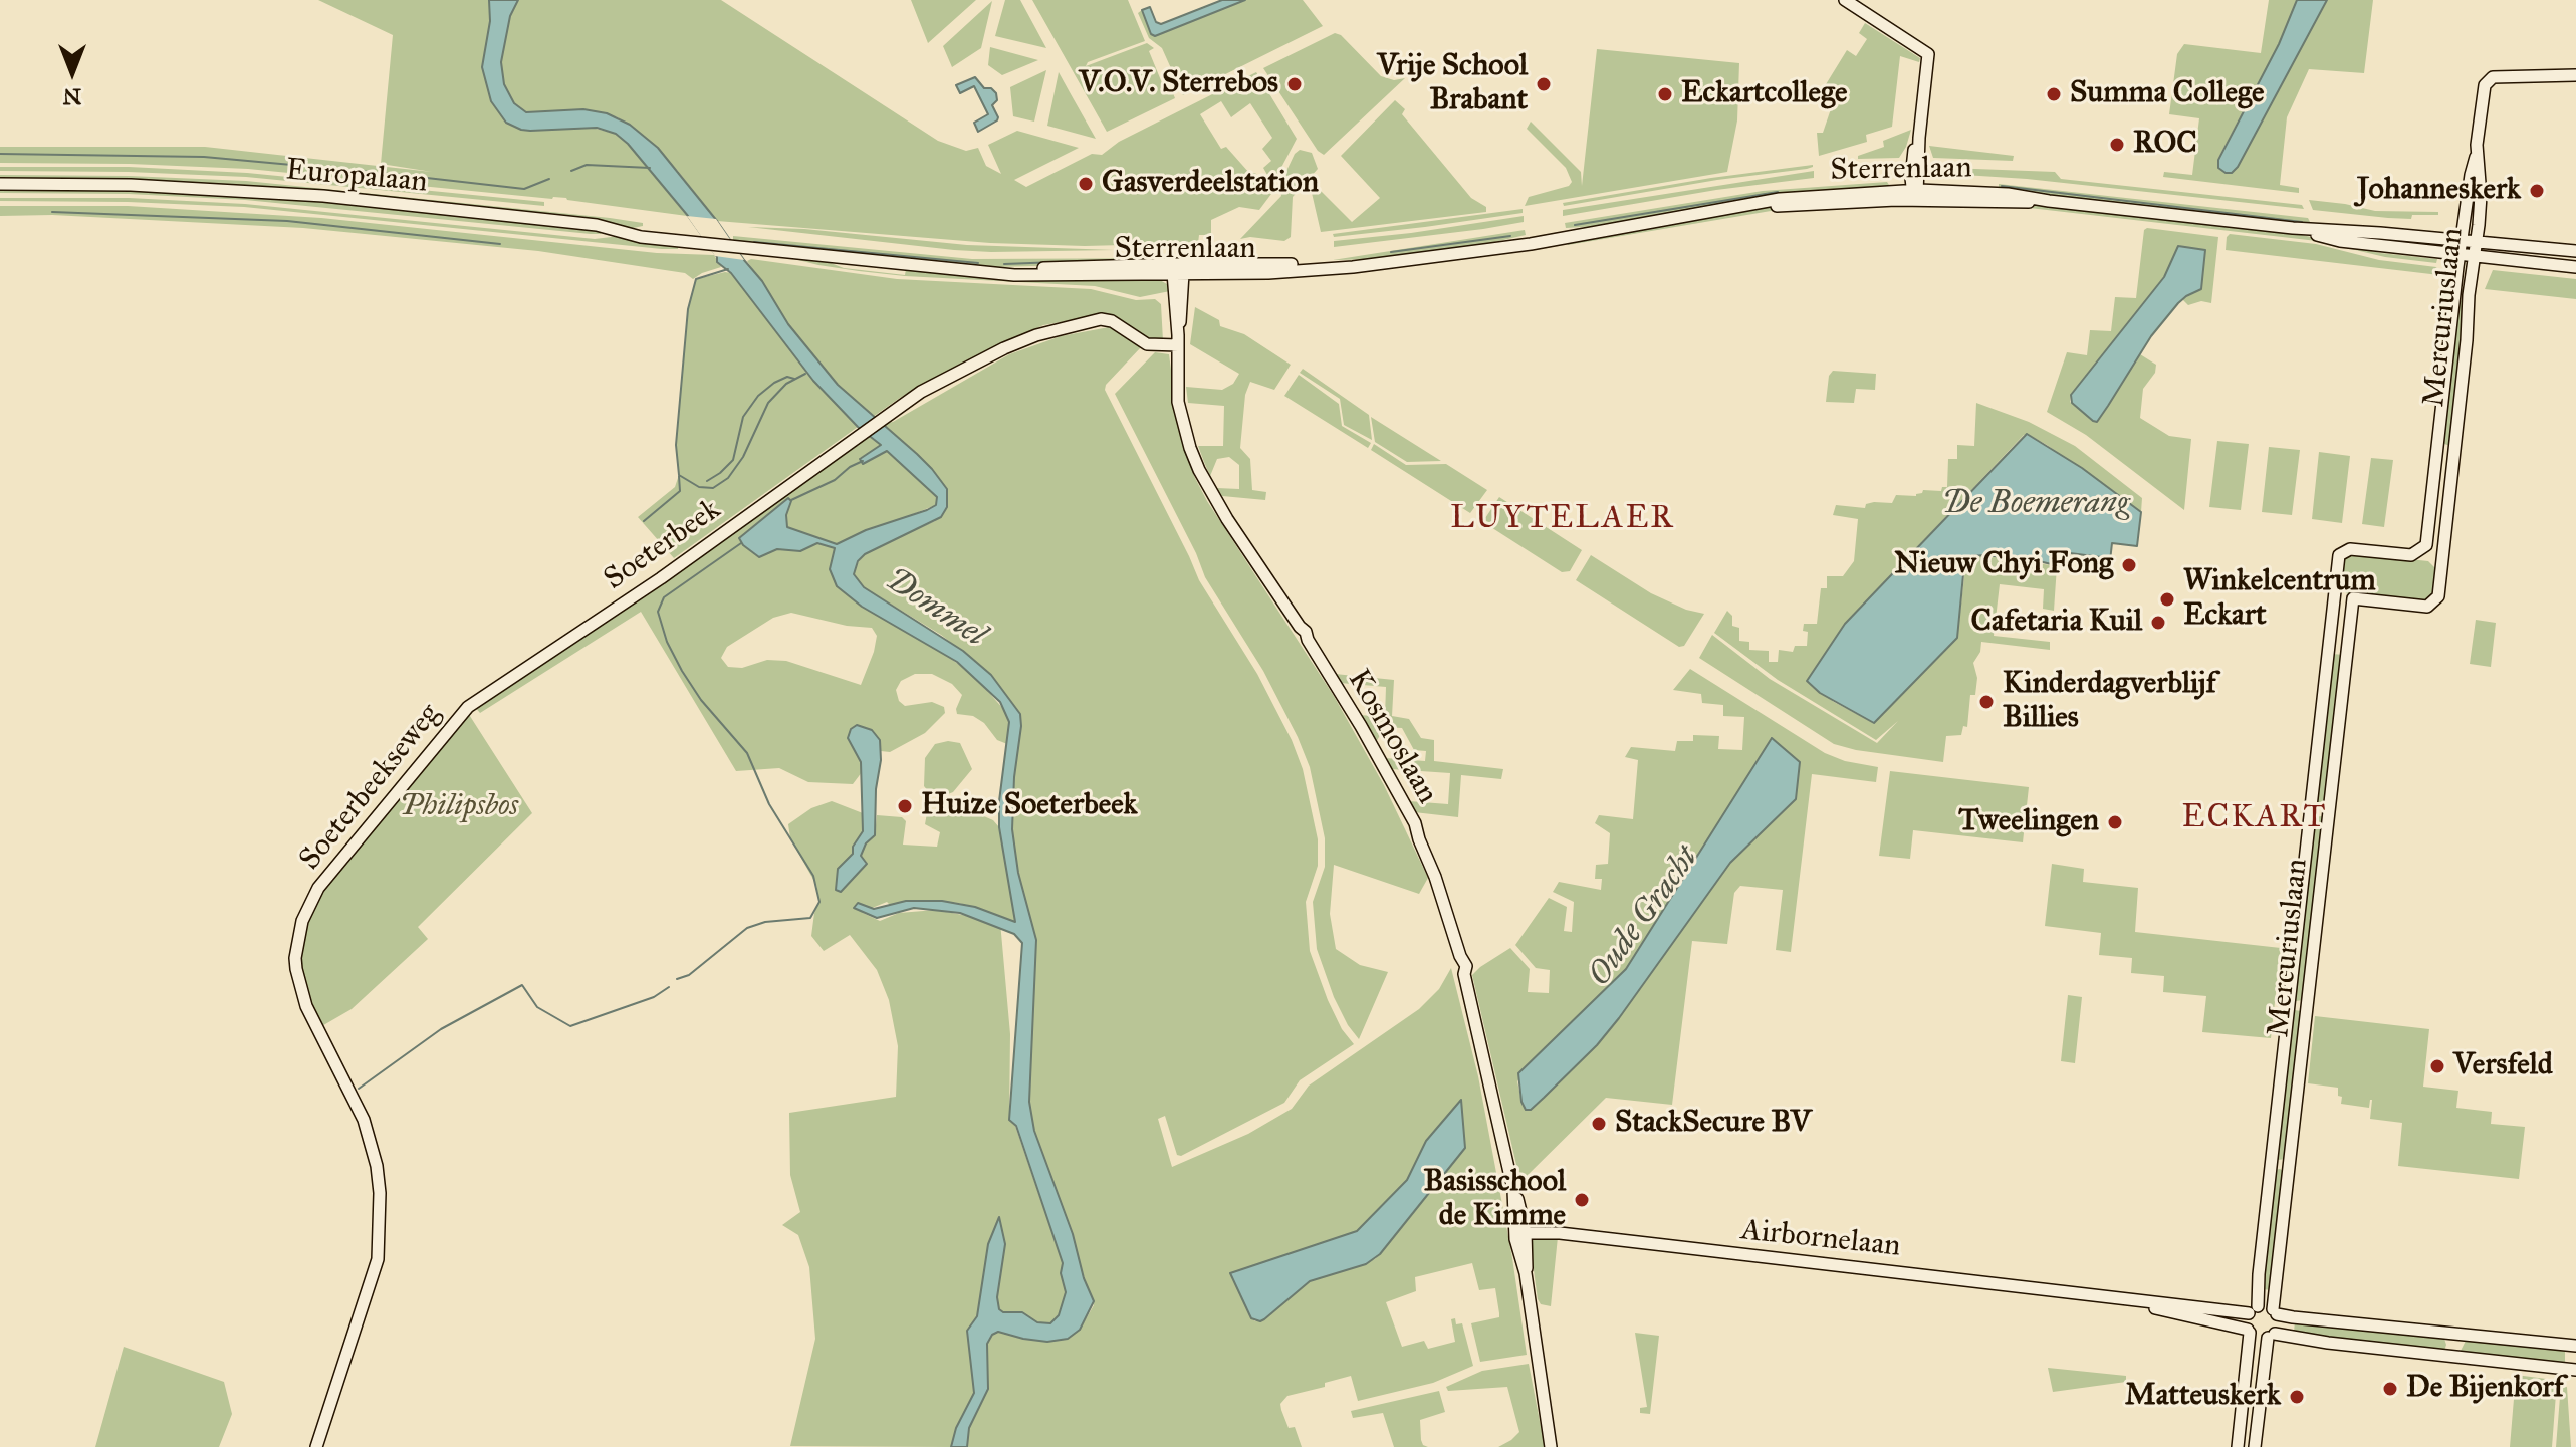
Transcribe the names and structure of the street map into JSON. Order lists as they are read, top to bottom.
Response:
{
  "streets": {
    "street": [
      "Sterrenlaan",
      "Europalaan",
      "Mercuriuslaan",
      "Soeterbeek",
      "Kosmoslaan",
      "Soeterbeekseweg",
      "Airbornelaan"
    ]
  },
  "crossings": [
    ["Sterrenlaan", "Europalaan"],
    ["Sterrenlaan", "Mercuriuslaan"],
    ["Sterrenlaan", "Kosmoslaan"],
    ["Mercuriuslaan", "Airbornelaan"],
    ["Soeterbeek", "Kosmoslaan"],
    ["Soeterbeek", "Soeterbeekseweg"],
    ["Kosmoslaan", "Airbornelaan"]
  ],
  "districts": ["LUYTELAER", "ECKART"],
  "water": ["De Boemerang", "Dommel", "Oude Gracht"],
  "parks": ["Philipsbos"],
  "places": [
    "V.O.V. Sterrebos",
    "Vrije School Brabant",
    "Eckartcollege",
    "Summa College",
    "ROC",
    "Gasverdeelstation",
    "Johanneskerk",
    "Nieuw Chyi Fong",
    "Winkelcentrum Eckart",
    "Cafetaria Kuil",
    "Kinderdagverblijf Billies",
    "Huize Soeterbeek",
    "Tweelingen",
    "Versfeld",
    "StackSecure BV",
    "Basisschool de Kimme",
    "De Bijenkorf",
    "Matteuskerk"
  ],
  "north": "bottom"
}
